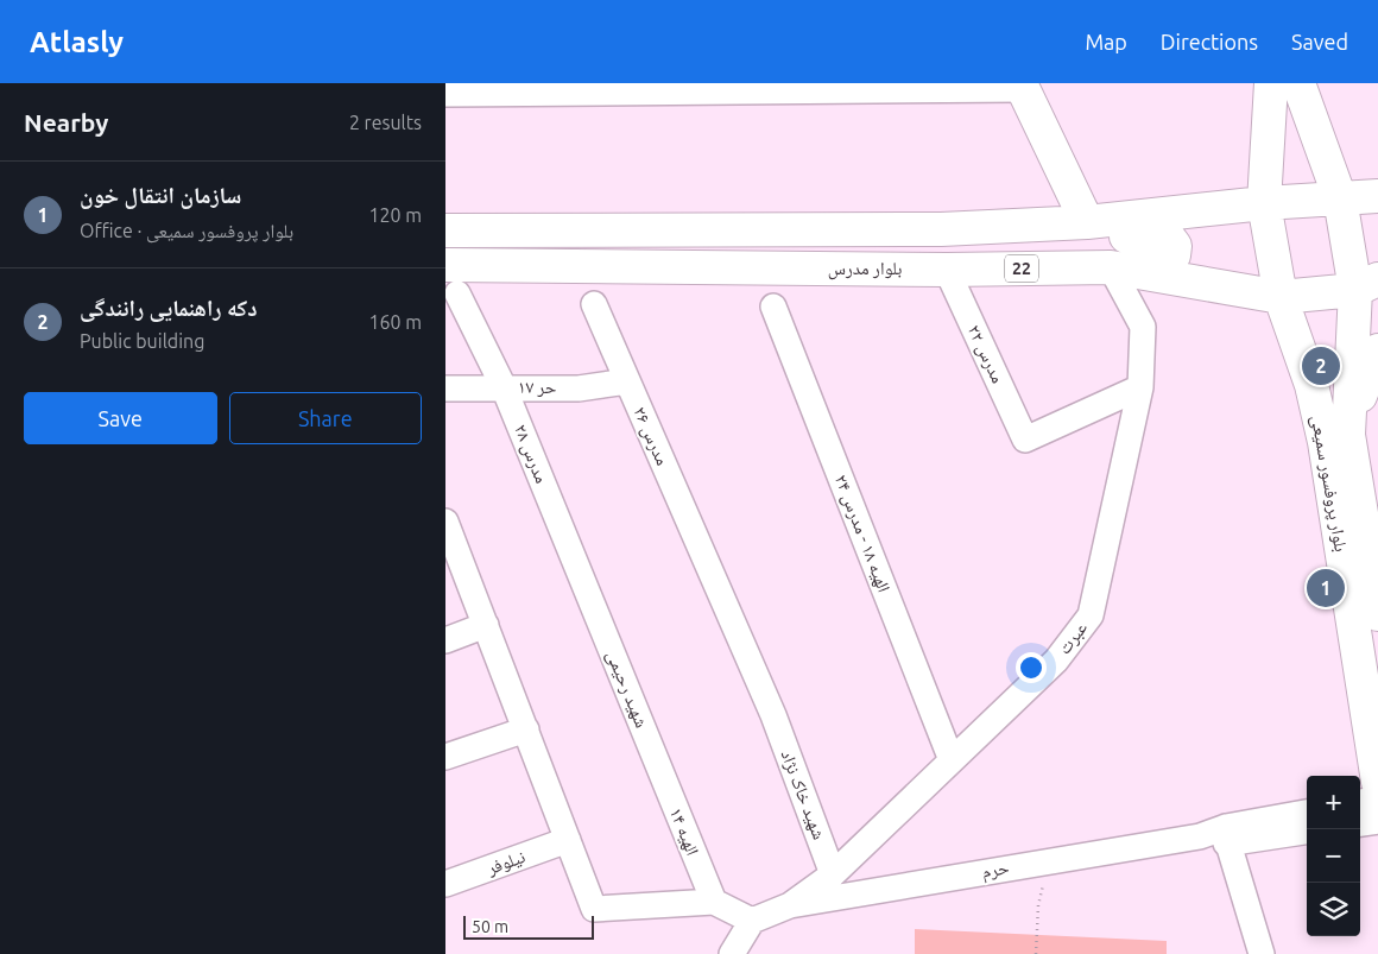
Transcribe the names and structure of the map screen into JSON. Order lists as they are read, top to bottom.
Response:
{
  "streets": {
    "main road": ["بلوار مدرس", "22", "بلوار پروفسور سمیعی"],
    "street": [
      "مدرس ۲۲",
      "حر ۱۷",
      "مدرس ۲۶",
      "مدرس ۲۸",
      "الهیه ۱۸ - مدرس ۲۴",
      "عبرت",
      "شهید رحیمی",
      "شهید خاک نژاد",
      "الهیه ۱۴",
      "نیلوفر",
      "حرم"
    ]
  },
  "crossings": [
    ["بلوار مدرس", "22"],
    ["بلوار مدرس", "مدرس ۲۲"],
    ["بلوار مدرس", "مدرس ۲۸"],
    ["بلوار مدرس", "بلوار پروفسور سمیعی"],
    ["بلوار مدرس", "عبرت"],
    ["22", "بلوار پروفسور سمیعی"],
    ["مدرس ۲۲", "عبرت"],
    ["حر ۱۷", "مدرس ۲۶"],
    ["حر ۱۷", "مدرس ۲۸"],
    ["مدرس ۲۶", "شهید خاک نژاد"],
    ["مدرس ۲۸", "شهید رحیمی"],
    ["الهیه ۱۸ - مدرس ۲۴", "عبرت"],
    ["عبرت", "شهید خاک نژاد"],
    ["عبرت", "حرم"],
    ["شهید رحیمی", "الهیه ۱۴"]
  ],
  "scale_bar": "50 m",
  "page": {
    "header": "Atlasly",
    "nav": ["Map", "Directions", "Saved"],
    "heading": ["Nearby", "2 results"],
    "list": [
      {
        "mark": "1",
        "name": "سازمان انتقال خون",
        "note": "Office · بلوار پروفسور سمیعی",
        "value": "120 m"
      },
      {
        "mark": "2",
        "name": "دکه راهنمایی رانندگی",
        "note": "Public building",
        "value": "160 m"
      }
    ],
    "pins": ["2", "1"],
    "buttons": ["Save", "Share"],
    "map_buttons": ["+", "−"],
    "scale": "50 m"
  }
}
